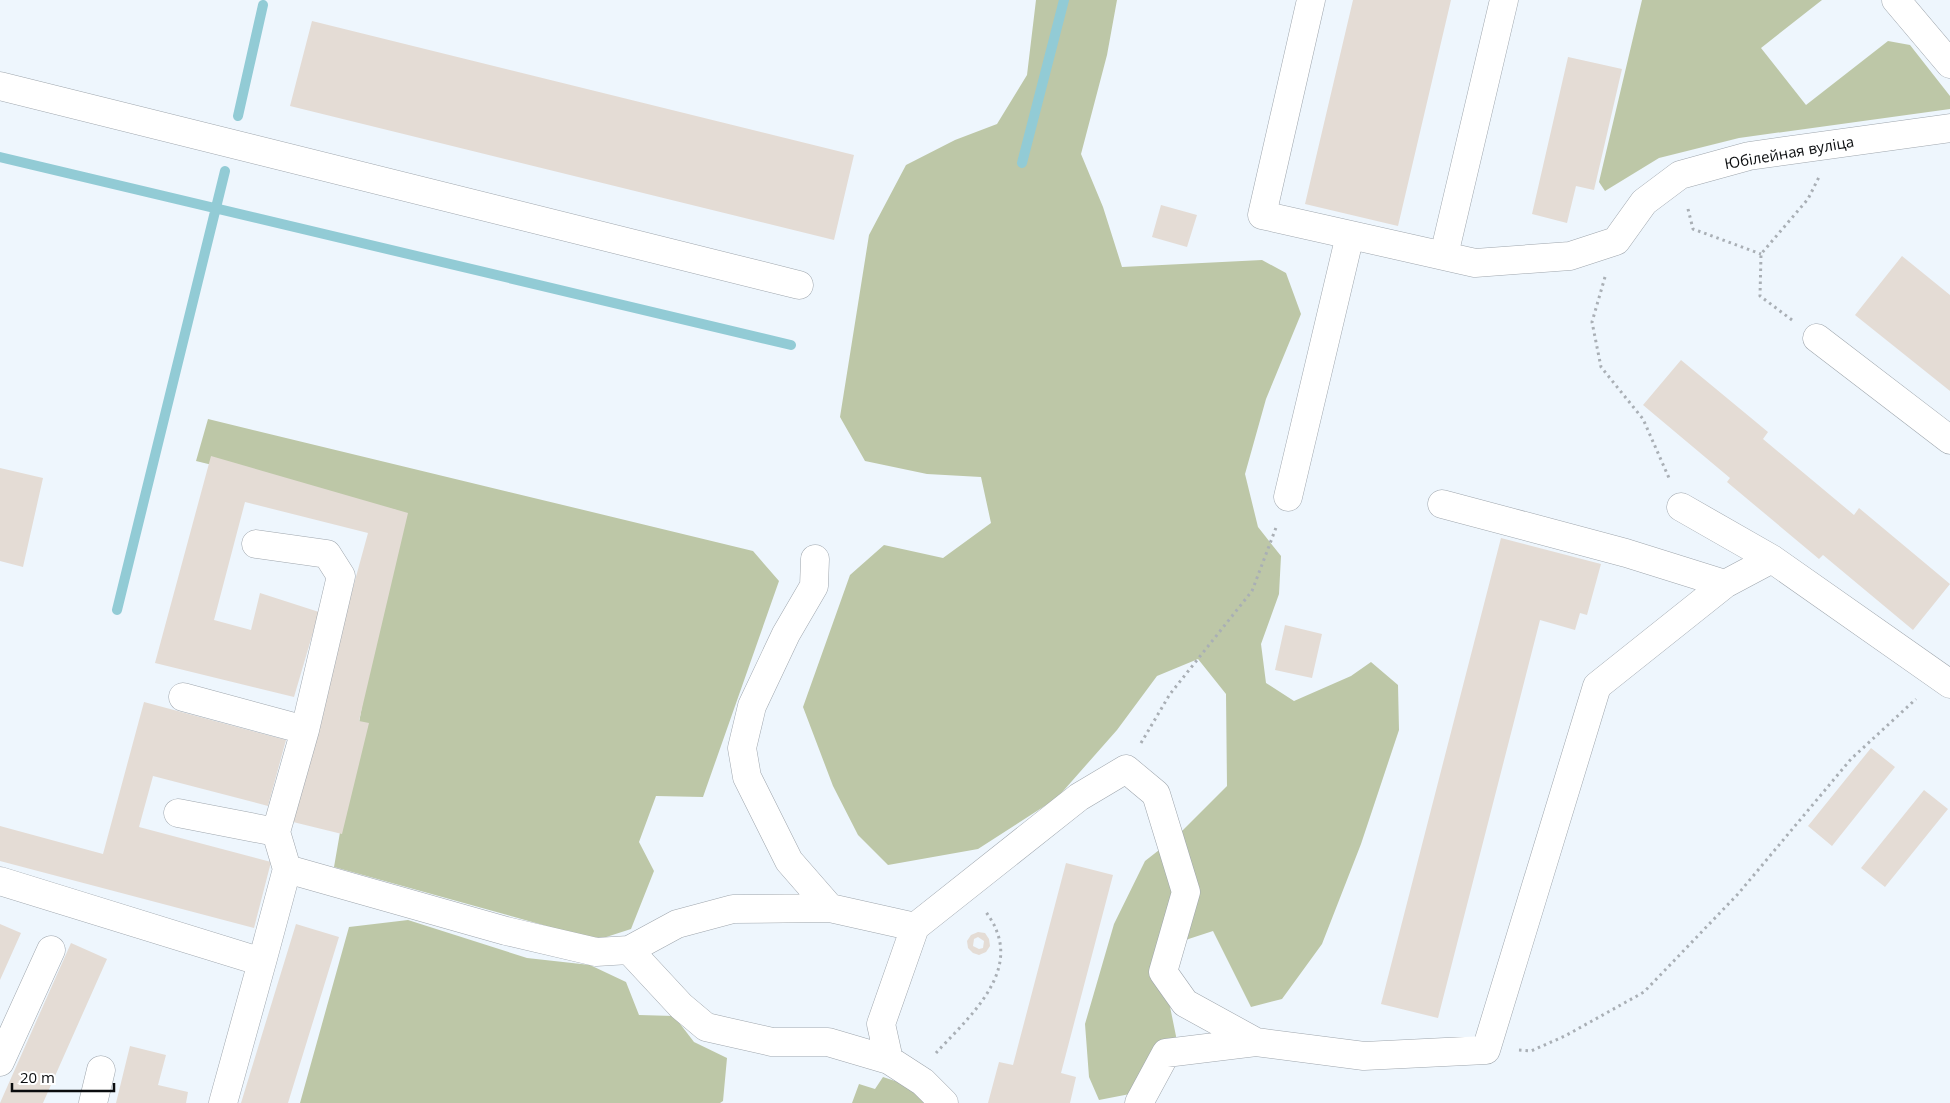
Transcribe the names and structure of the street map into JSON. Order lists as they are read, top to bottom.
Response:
{
  "streets": {
    "street": ["Юбілейная вуліца"]
  },
  "scale_bar": "20 m"
}
